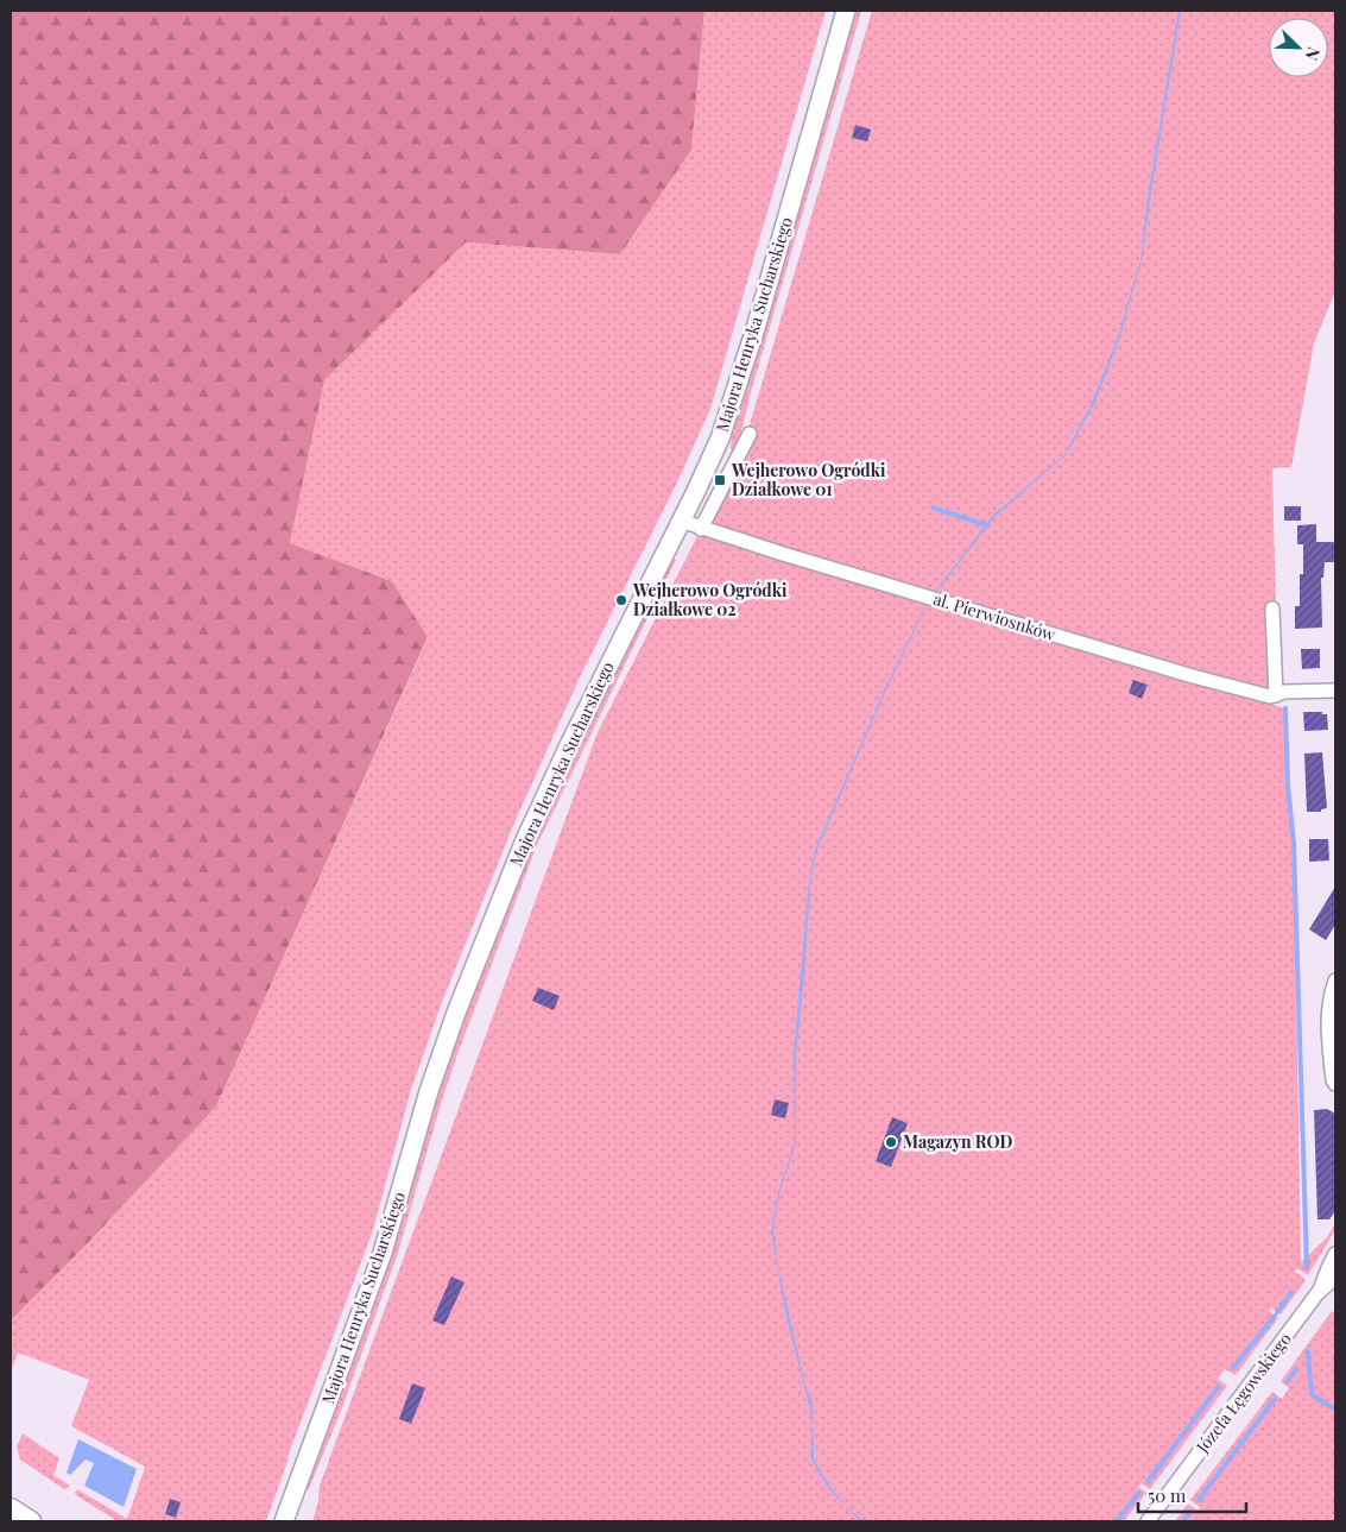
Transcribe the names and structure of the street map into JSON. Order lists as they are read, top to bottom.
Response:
{
  "streets": {
    "street": ["Majora Henryka Sucharskiego", "al. Pierwiosnków", "Józefa Łęgowskiego"]
  },
  "crossings": [
    ["Majora Henryka Sucharskiego", "al. Pierwiosnków"]
  ],
  "places": {
    "transit": ["Wejherowo Ogródki Działkowe 01"],
    "other": ["Wejherowo Ogródki Działkowe 02", "Magazyn ROD"]
  },
  "scale_bar": "50 m",
  "north": "bottom right"
}
